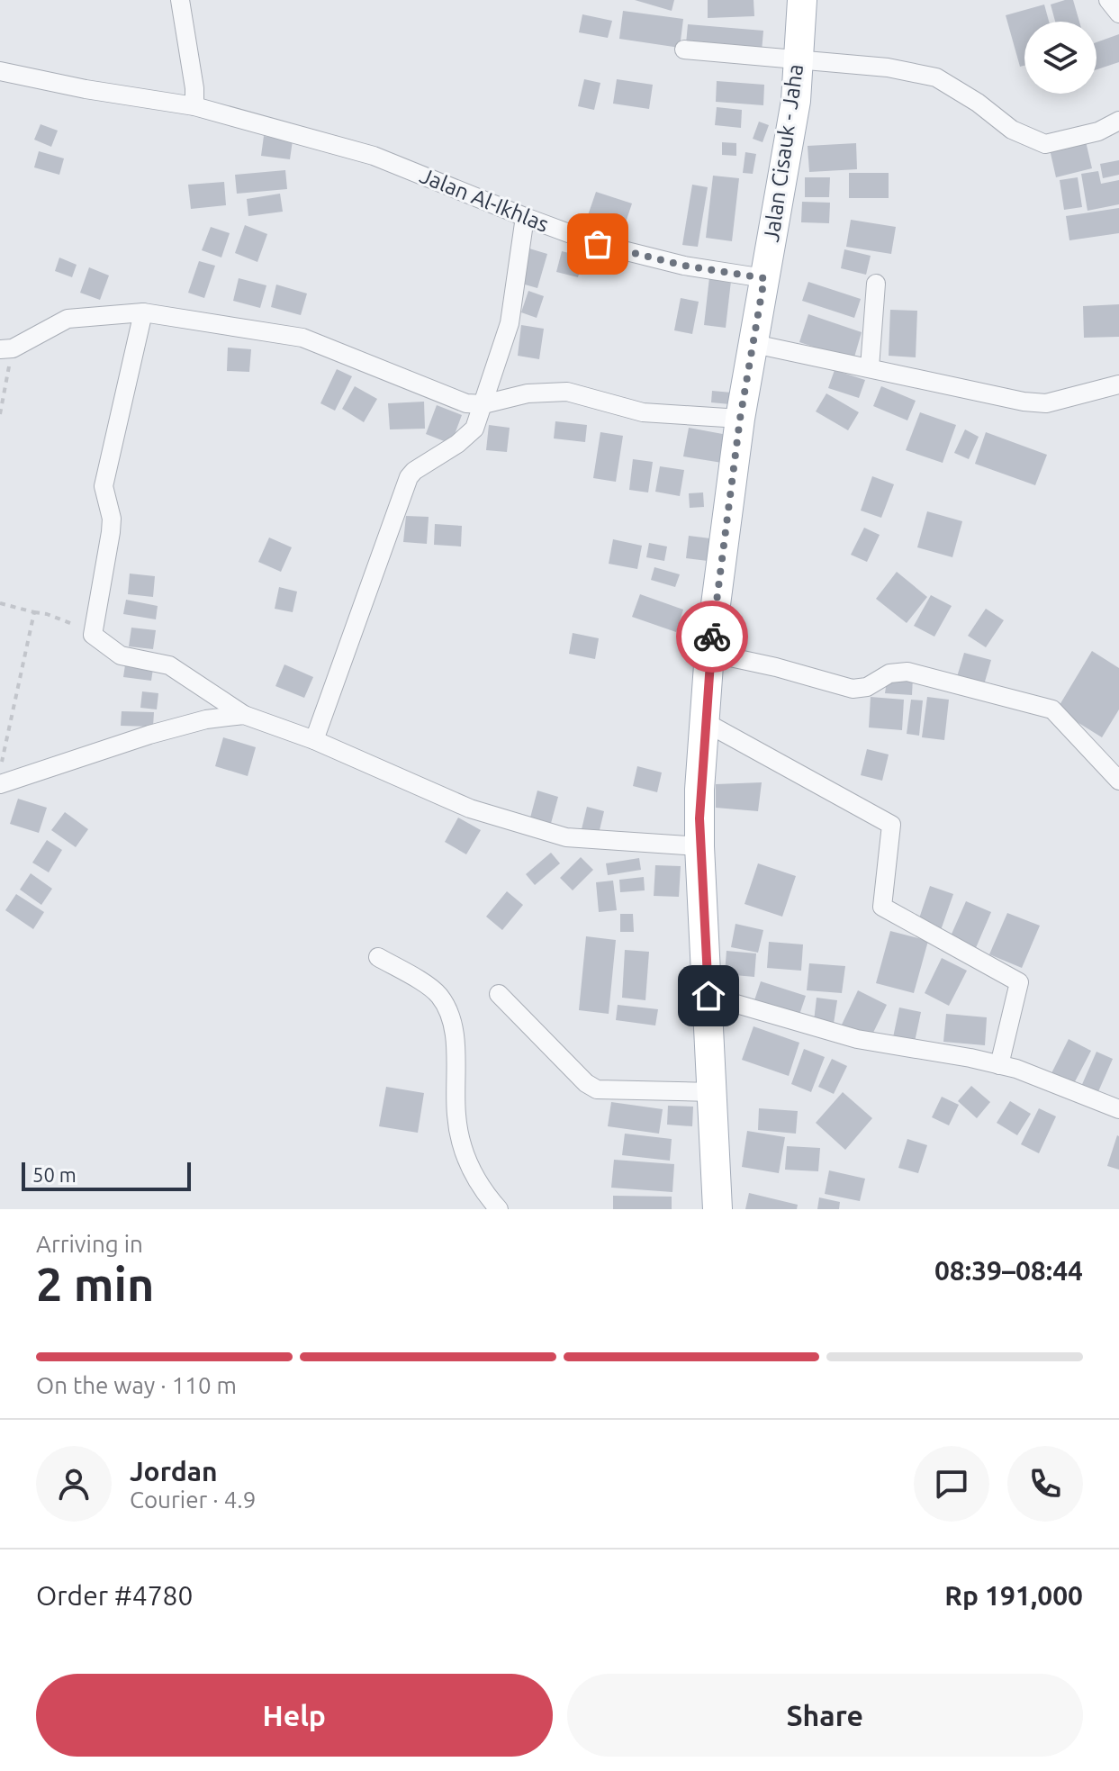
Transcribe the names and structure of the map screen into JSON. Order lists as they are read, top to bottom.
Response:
{
  "streets": {
    "main road": ["Jalan Cisauk - Jaha"],
    "street": ["Jalan Al-Ikhlas"]
  },
  "crossings": [
    ["Jalan Cisauk - Jaha", "Jalan Al-Ikhlas"]
  ],
  "scale_bar": "50 m",
  "page": {
    "scale": "50 m",
    "heading": ["2 min", "Arriving in", "08:39–08:44"],
    "panel": [
      "Jordan",
      "Courier · 4.9",
      "Order #4780",
      "Rp 191,000"
    ],
    "bar": "On the way · 110 m",
    "buttons": ["Help", "Share"]
  }
}
